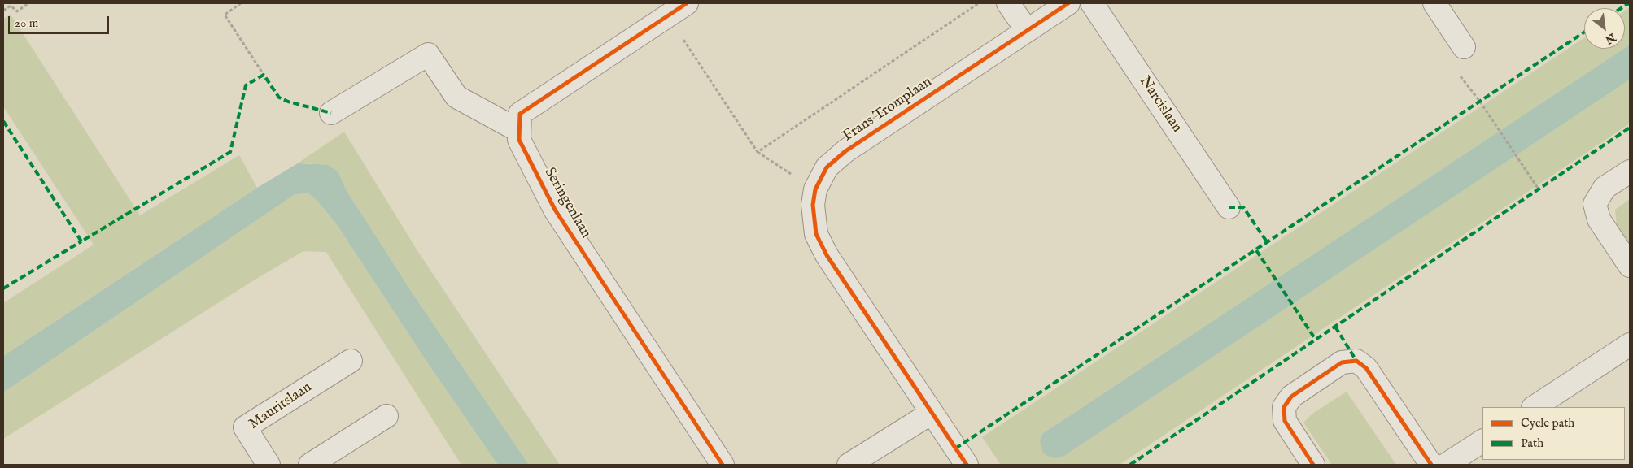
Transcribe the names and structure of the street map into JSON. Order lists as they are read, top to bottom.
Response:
{
  "streets": {
    "street": [
      "Narcislaan",
      "Frans Tromplaan",
      "Seringenlaan",
      "Mauritslaan"
    ]
  },
  "legend": ["Cycle path", "Path"],
  "scale_bar": "20 m",
  "north": "bottom right"
}
